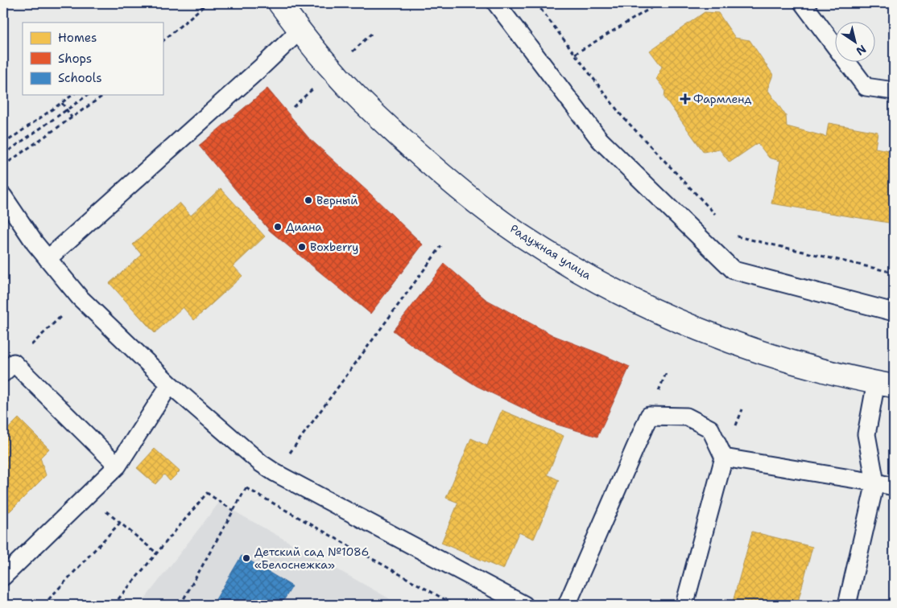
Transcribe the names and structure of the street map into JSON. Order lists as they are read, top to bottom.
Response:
{
  "streets": {
    "street": ["Радужная улица"]
  },
  "places": {
    "health": ["Фармленд"],
    "other": [
      "Верный",
      "Диана",
      "Boxberry",
      "Детский сад №1086 «Белоснежка»"
    ]
  },
  "legend": ["Homes", "Shops", "Schools"],
  "north": "bottom right"
}
